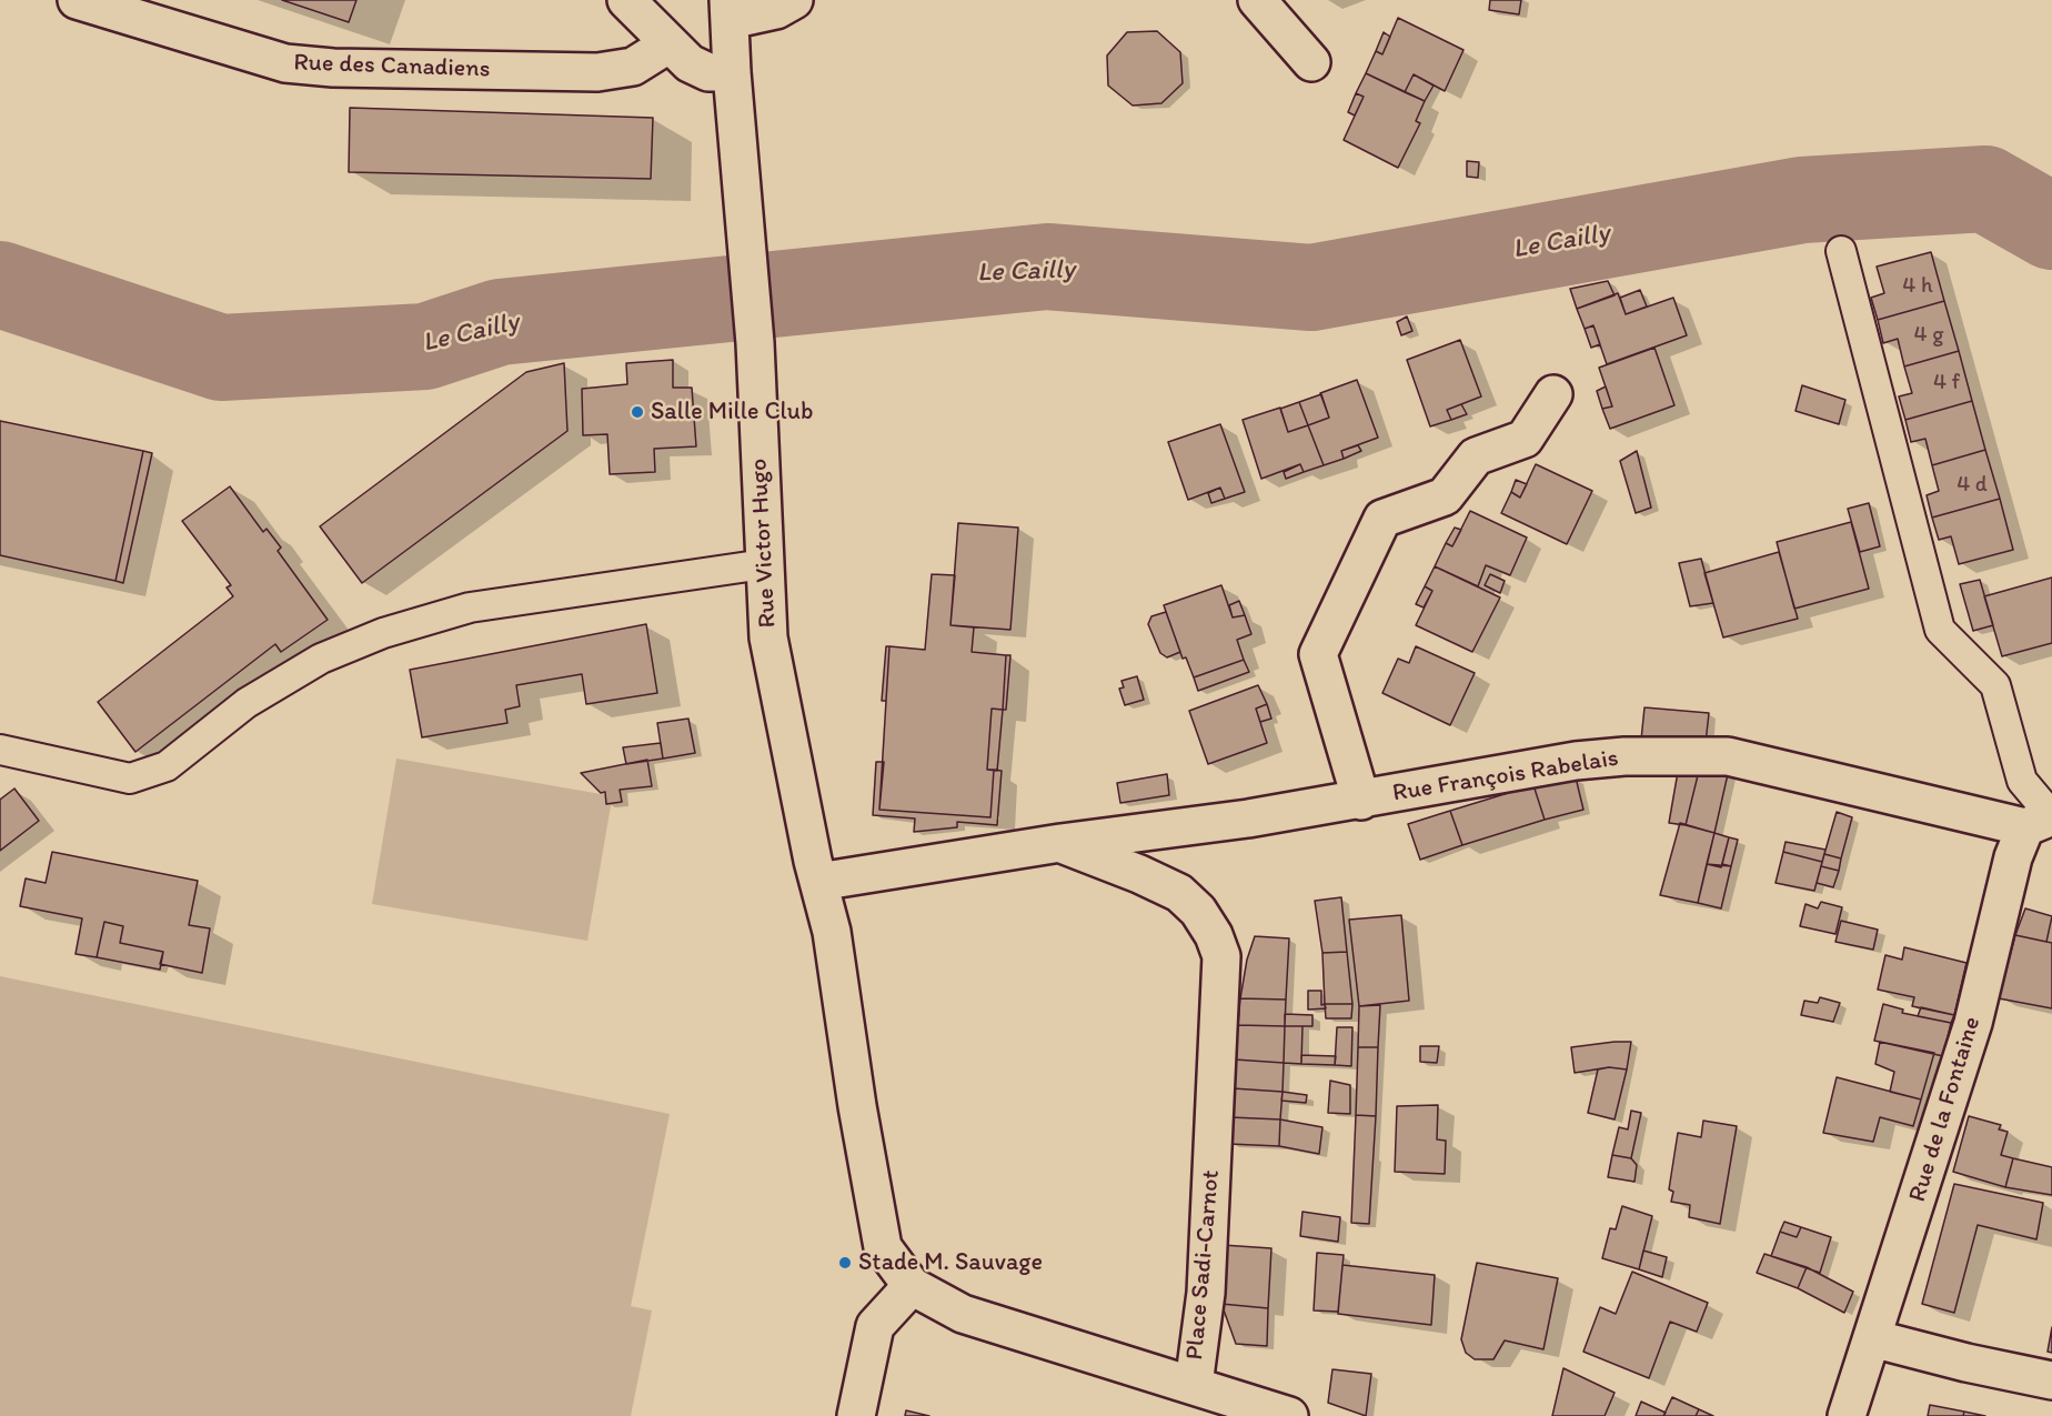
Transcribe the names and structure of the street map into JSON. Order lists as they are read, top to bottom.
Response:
{
  "streets": {
    "street": [
      "Rue des Canadiens",
      "Rue Victor Hugo",
      "Rue François Rabelais",
      "Rue de la Fontaine",
      "Place Sadi-Carnot"
    ]
  },
  "crossings": [
    ["Rue Victor Hugo", "Place Sadi-Carnot"],
    ["Rue François Rabelais", "Rue de la Fontaine"],
    ["Rue François Rabelais", "Place Sadi-Carnot"]
  ],
  "water": ["Le Cailly"],
  "places": ["Salle Mille Club", "Stade M. Sauvage"],
  "house_numbers": [
    "4 h",
    "4 g",
    "4 f",
    "4 d"
  ]
}
